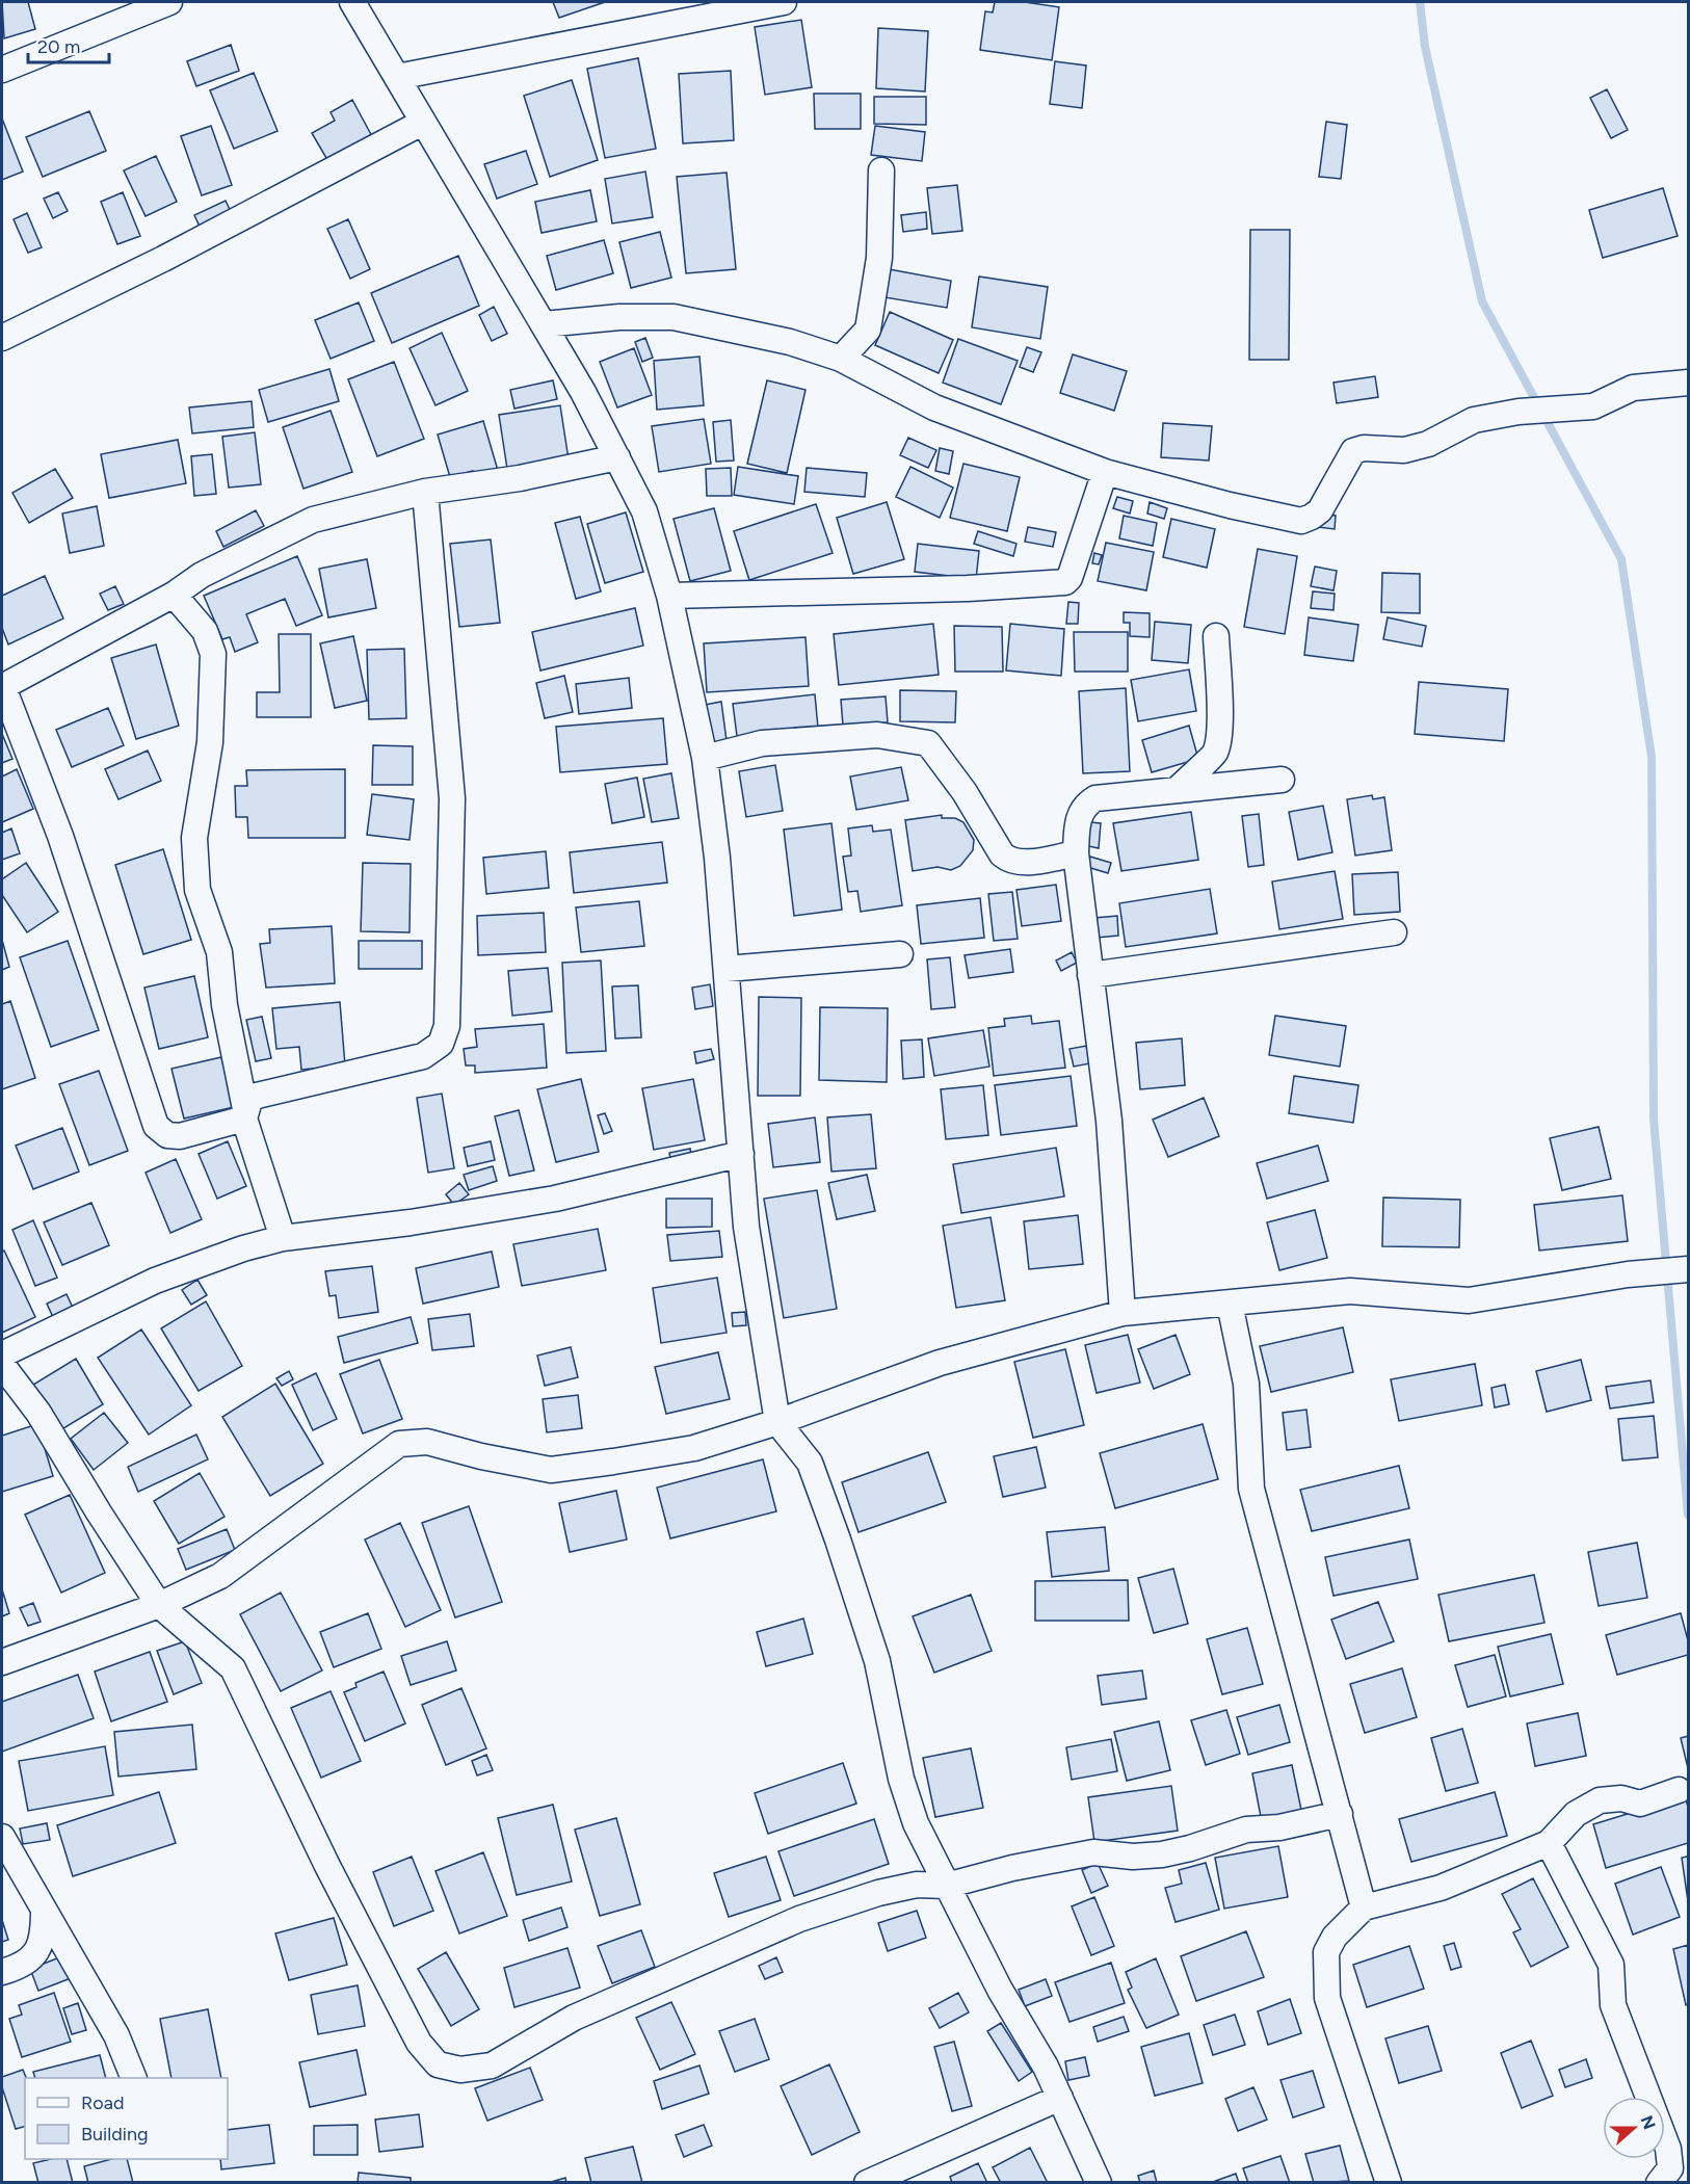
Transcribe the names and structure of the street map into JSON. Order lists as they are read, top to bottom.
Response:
{
  "legend": ["Road", "Building"],
  "scale_bar": "20 m",
  "north": "right"
}
